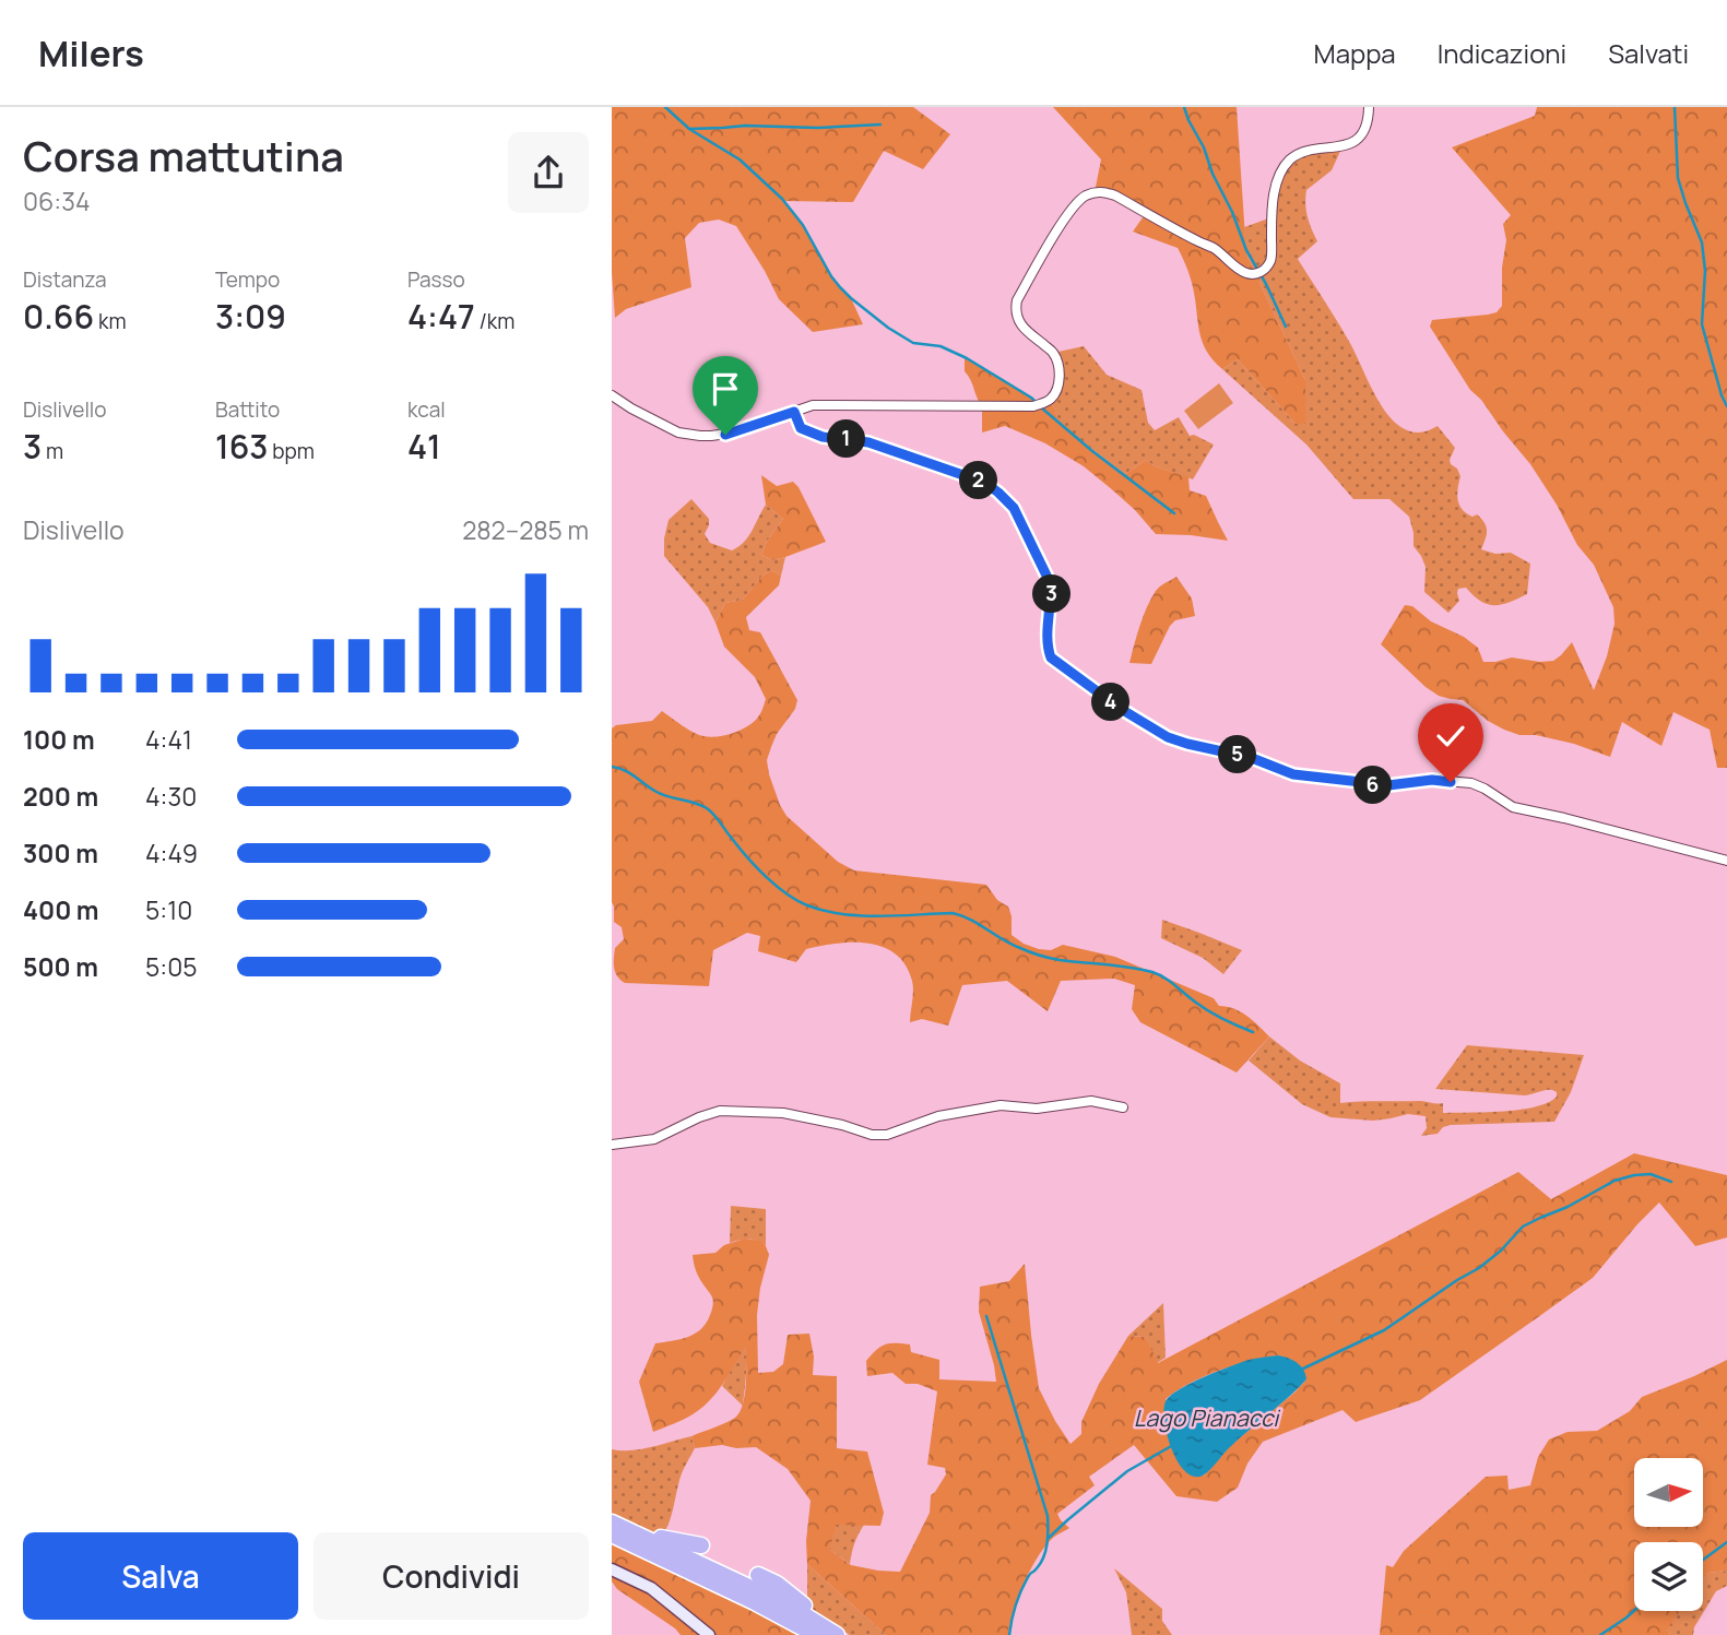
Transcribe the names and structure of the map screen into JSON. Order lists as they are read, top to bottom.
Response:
{
  "water": ["Lago Pianacci"],
  "north": "right",
  "page": {
    "header": "Milers",
    "nav": ["Mappa", "Indicazioni", "Salvati"],
    "heading": ["Corsa mattutina", "06:34"],
    "stats": [
      ["Distanza", "0.66 km"],
      ["Tempo", "3:09"],
      ["Passo", "4:47 /km"],
      ["Dislivello", "3 m"],
      ["Battito", "163 bpm"],
      ["kcal", "41"]
    ],
    "pins": [
      "1",
      "2",
      "3",
      "4",
      "5",
      "6"
    ],
    "chart": ["Dislivello", "282–285 m"],
    "list": [
      {
        "name": "100 m",
        "note": "4:41"
      },
      {
        "name": "200 m",
        "note": "4:30"
      },
      {
        "name": "300 m",
        "note": "4:49"
      },
      {
        "name": "400 m",
        "note": "5:10"
      },
      {
        "name": "500 m",
        "note": "5:05"
      }
    ],
    "buttons": ["Salva", "Condividi"]
  }
}
